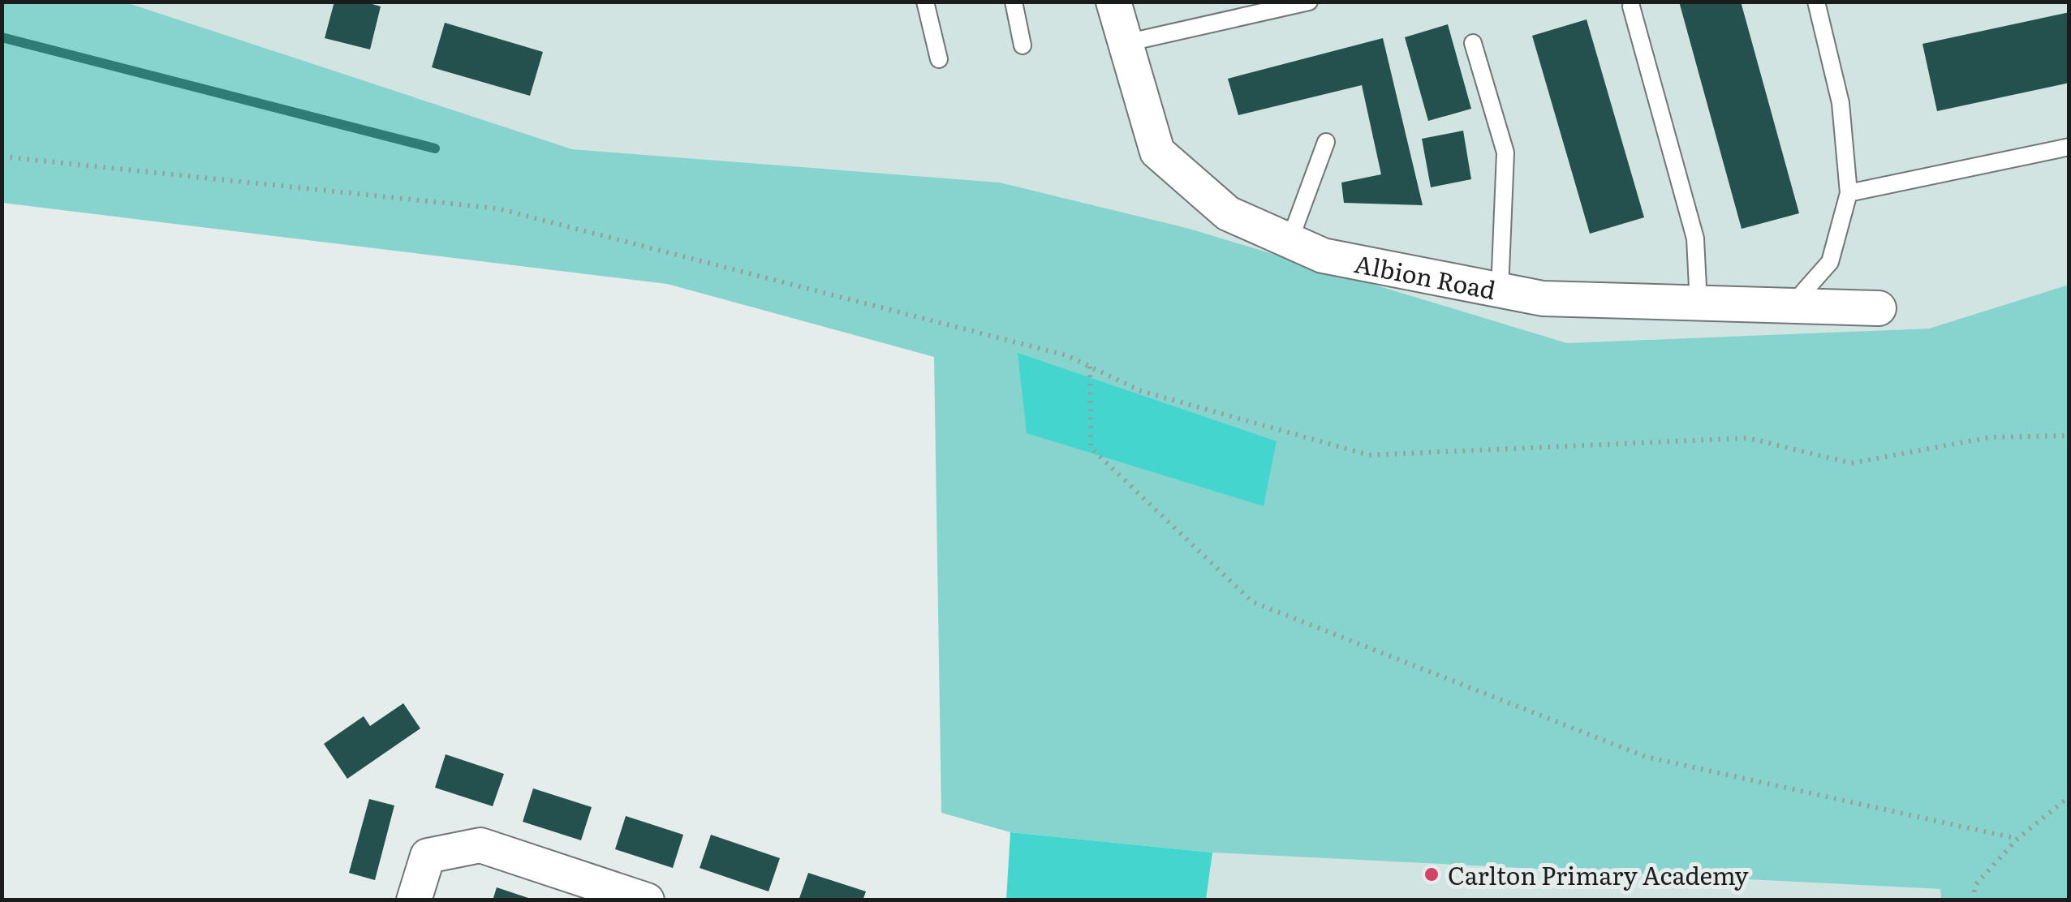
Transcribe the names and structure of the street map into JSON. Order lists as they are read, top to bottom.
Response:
{
  "streets": {
    "street": ["Albion Road"]
  },
  "places": ["Carlton Primary Academy"]
}
